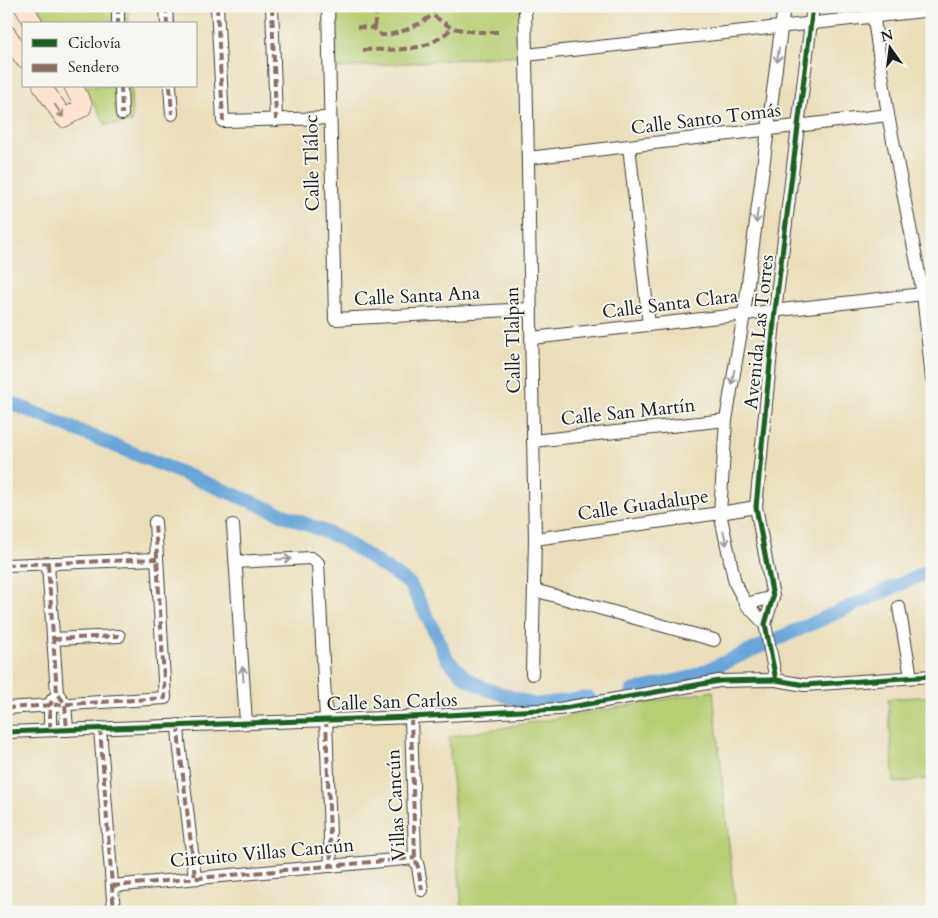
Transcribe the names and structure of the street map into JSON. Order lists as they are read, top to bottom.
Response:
{
  "streets": {
    "street": [
      "Calle Santo Tomás",
      "Calle Tláloc",
      "Calle Santa Ana",
      "Calle Santa Clara",
      "Avenida Las Torres",
      "Calle Tlalpan",
      "Calle San Martín",
      "Calle Guadalupe",
      "Calle San Carlos",
      "Villas Cancún",
      "Circuito Villas Cancún"
    ]
  },
  "crossings": [
    ["Calle Santo Tomás", "Avenida Las Torres"],
    ["Calle Santo Tomás", "Calle Tlalpan"],
    ["Calle Tláloc", "Calle Santa Ana"],
    ["Calle Santa Ana", "Calle Tlalpan"],
    ["Calle Santa Clara", "Avenida Las Torres"],
    ["Calle Santa Clara", "Calle Tlalpan"],
    ["Avenida Las Torres", "Calle San Martín"],
    ["Avenida Las Torres", "Calle Guadalupe"],
    ["Calle Tlalpan", "Calle San Martín"],
    ["Calle Tlalpan", "Calle Guadalupe"],
    ["Calle San Carlos", "Villas Cancún"],
    ["Villas Cancún", "Circuito Villas Cancún"]
  ],
  "legend": ["Ciclovía", "Sendero"],
  "north": "top"
}
